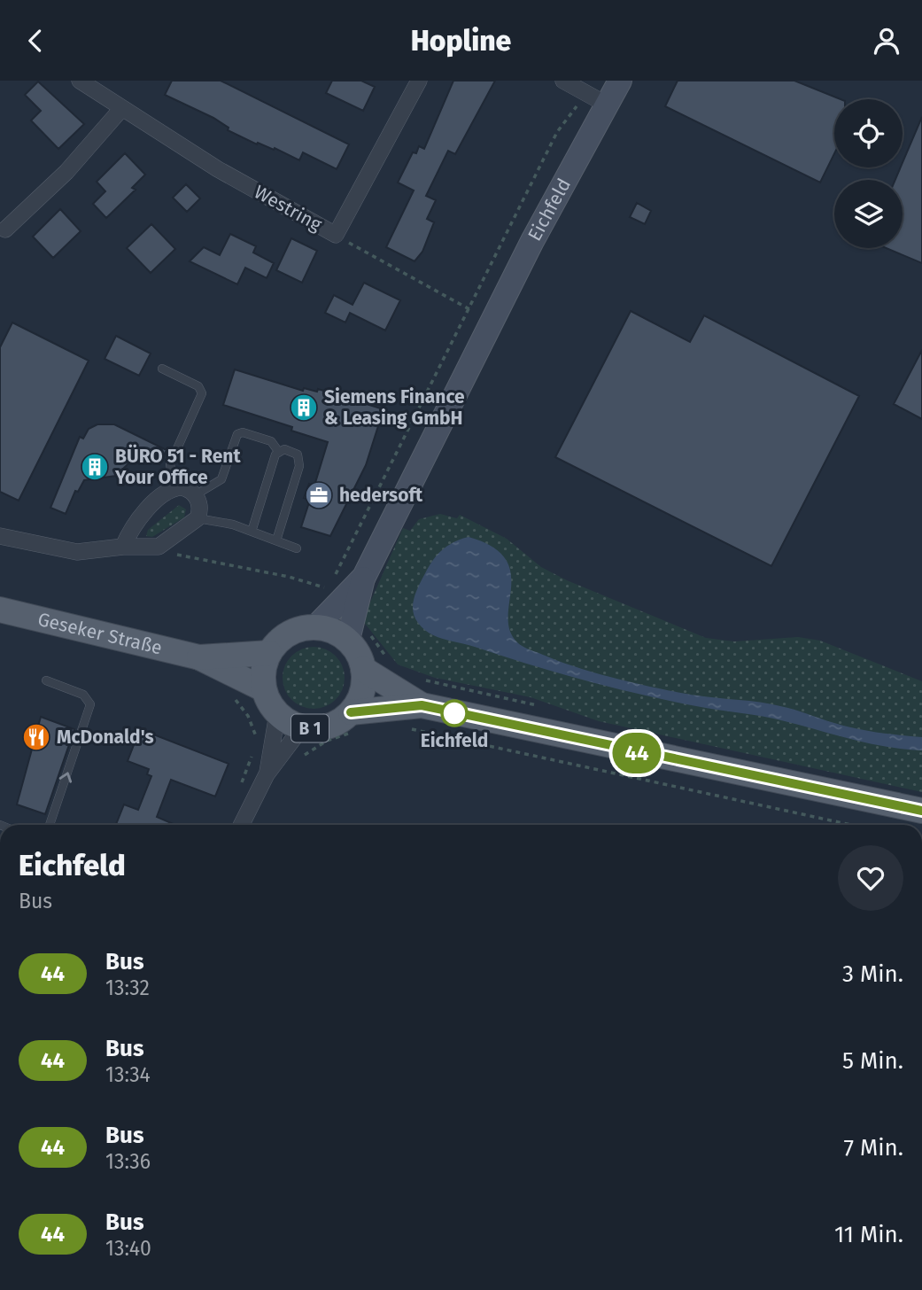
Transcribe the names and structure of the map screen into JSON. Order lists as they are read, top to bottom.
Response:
{
  "streets": {
    "main road": ["Eichfeld", "Geseker Straße", "B 1"],
    "street": ["Westring"]
  },
  "crossings": [
    ["Eichfeld", "Geseker Straße"],
    ["Eichfeld", "B 1"],
    ["Geseker Straße", "B 1"]
  ],
  "places": {
    "building": ["Siemens Finance & Leasing GmbH", "BÜRO 51 - Rent Your Office"],
    "office": ["hedersoft"],
    "other": ["Eichfeld"],
    "restaurant": ["McDonald's"]
  },
  "lines": ["bus line 44"],
  "page": {
    "header": "Hopline",
    "on_map": "44",
    "heading": ["Eichfeld", "Bus"],
    "list": [
      {
        "mark": "44",
        "name": "Bus",
        "note": "13:32",
        "value": "3 Min."
      },
      {
        "mark": "44",
        "name": "Bus",
        "note": "13:34",
        "value": "5 Min."
      },
      {
        "mark": "44",
        "name": "Bus",
        "note": "13:36",
        "value": "7 Min."
      },
      {
        "mark": "44",
        "name": "Bus",
        "note": "13:40",
        "value": "11 Min."
      }
    ]
  }
}
